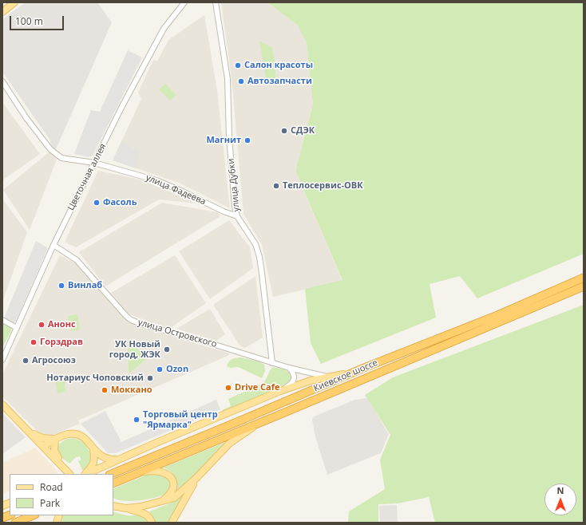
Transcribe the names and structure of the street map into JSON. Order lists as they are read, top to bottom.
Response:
{
  "streets": {
    "highway": ["Киевское шоссе"],
    "street": [
      "Цветочная аллея",
      "улица Дубки",
      "улица Фадеева",
      "улица Островского"
    ]
  },
  "crossings": [
    ["Цветочная аллея", "улица Фадеева"],
    ["Цветочная аллея", "улица Островского"],
    ["улица Дубки", "улица Фадеева"],
    ["улица Дубки", "улица Островского"]
  ],
  "places": [
    "Салон красоты",
    "Автозапчасти",
    "СДЭК",
    "Магнит",
    "Теплосервис-ОВК",
    "Фасоль",
    "Винлаб",
    "Анонс",
    "Горздрав",
    "УК Новый город, ЖЭК",
    "Агросоюз",
    "Ozon",
    "Нотариус Чоповский",
    "Drive Cafe",
    "Моккано",
    "Торговый центр \"Ярмарка\""
  ],
  "legend": ["Road", "Park"],
  "scale_bar": "100 m",
  "north": "top"
}
